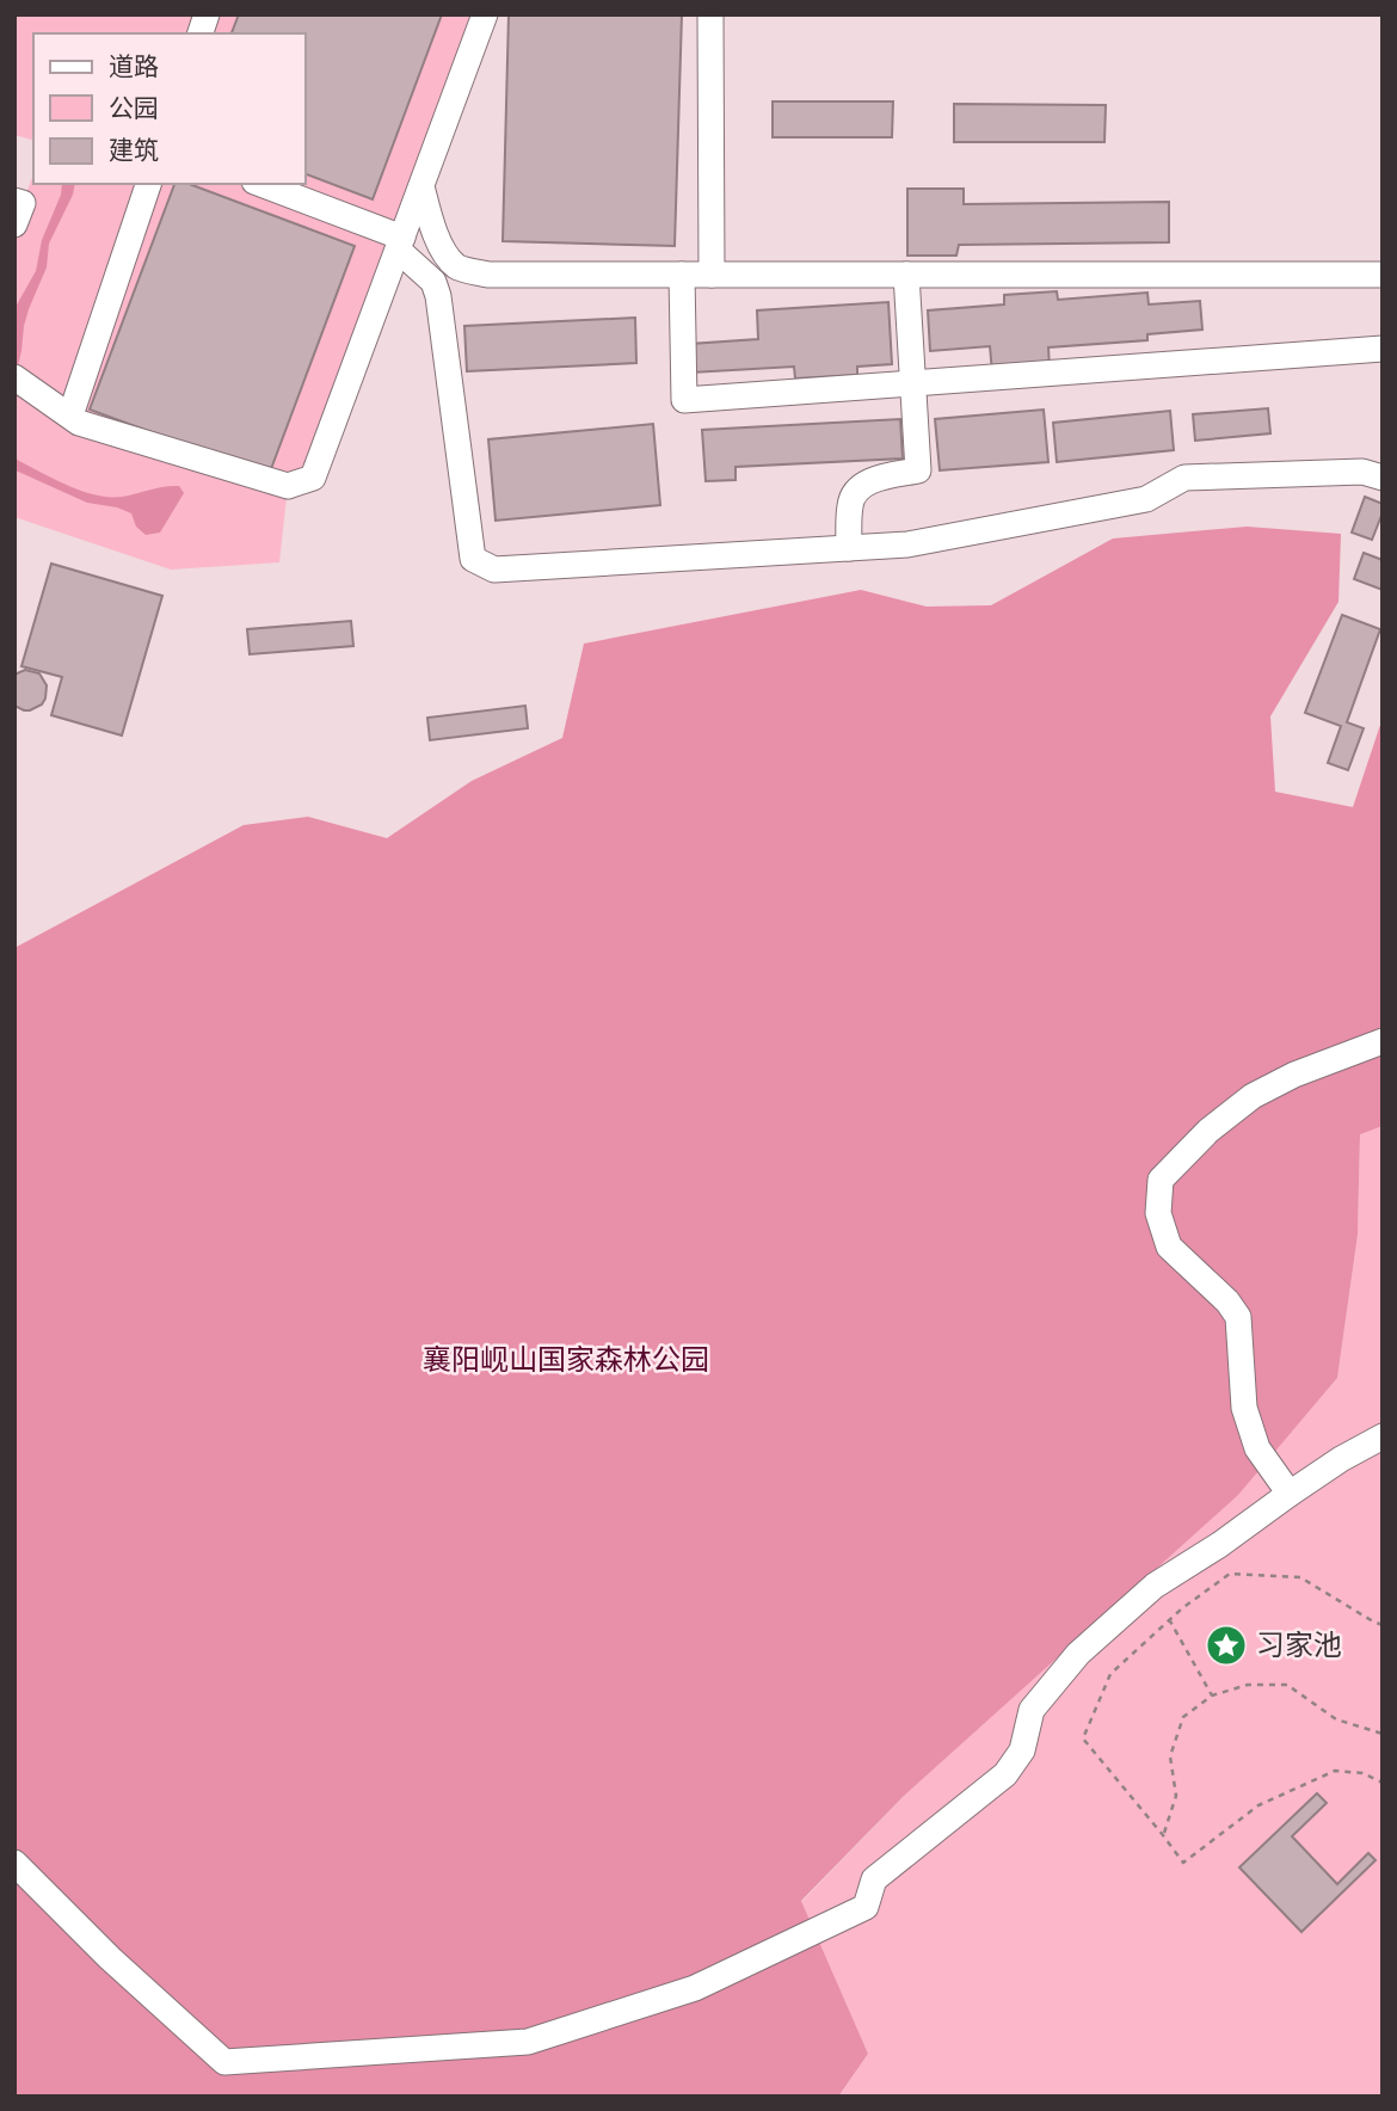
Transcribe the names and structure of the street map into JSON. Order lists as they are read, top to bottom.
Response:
{
  "parks": ["襄阳岘山国家森林公园"],
  "places": {
    "place": ["习家池"]
  },
  "legend": ["道路", "公园", "建筑"]
}
